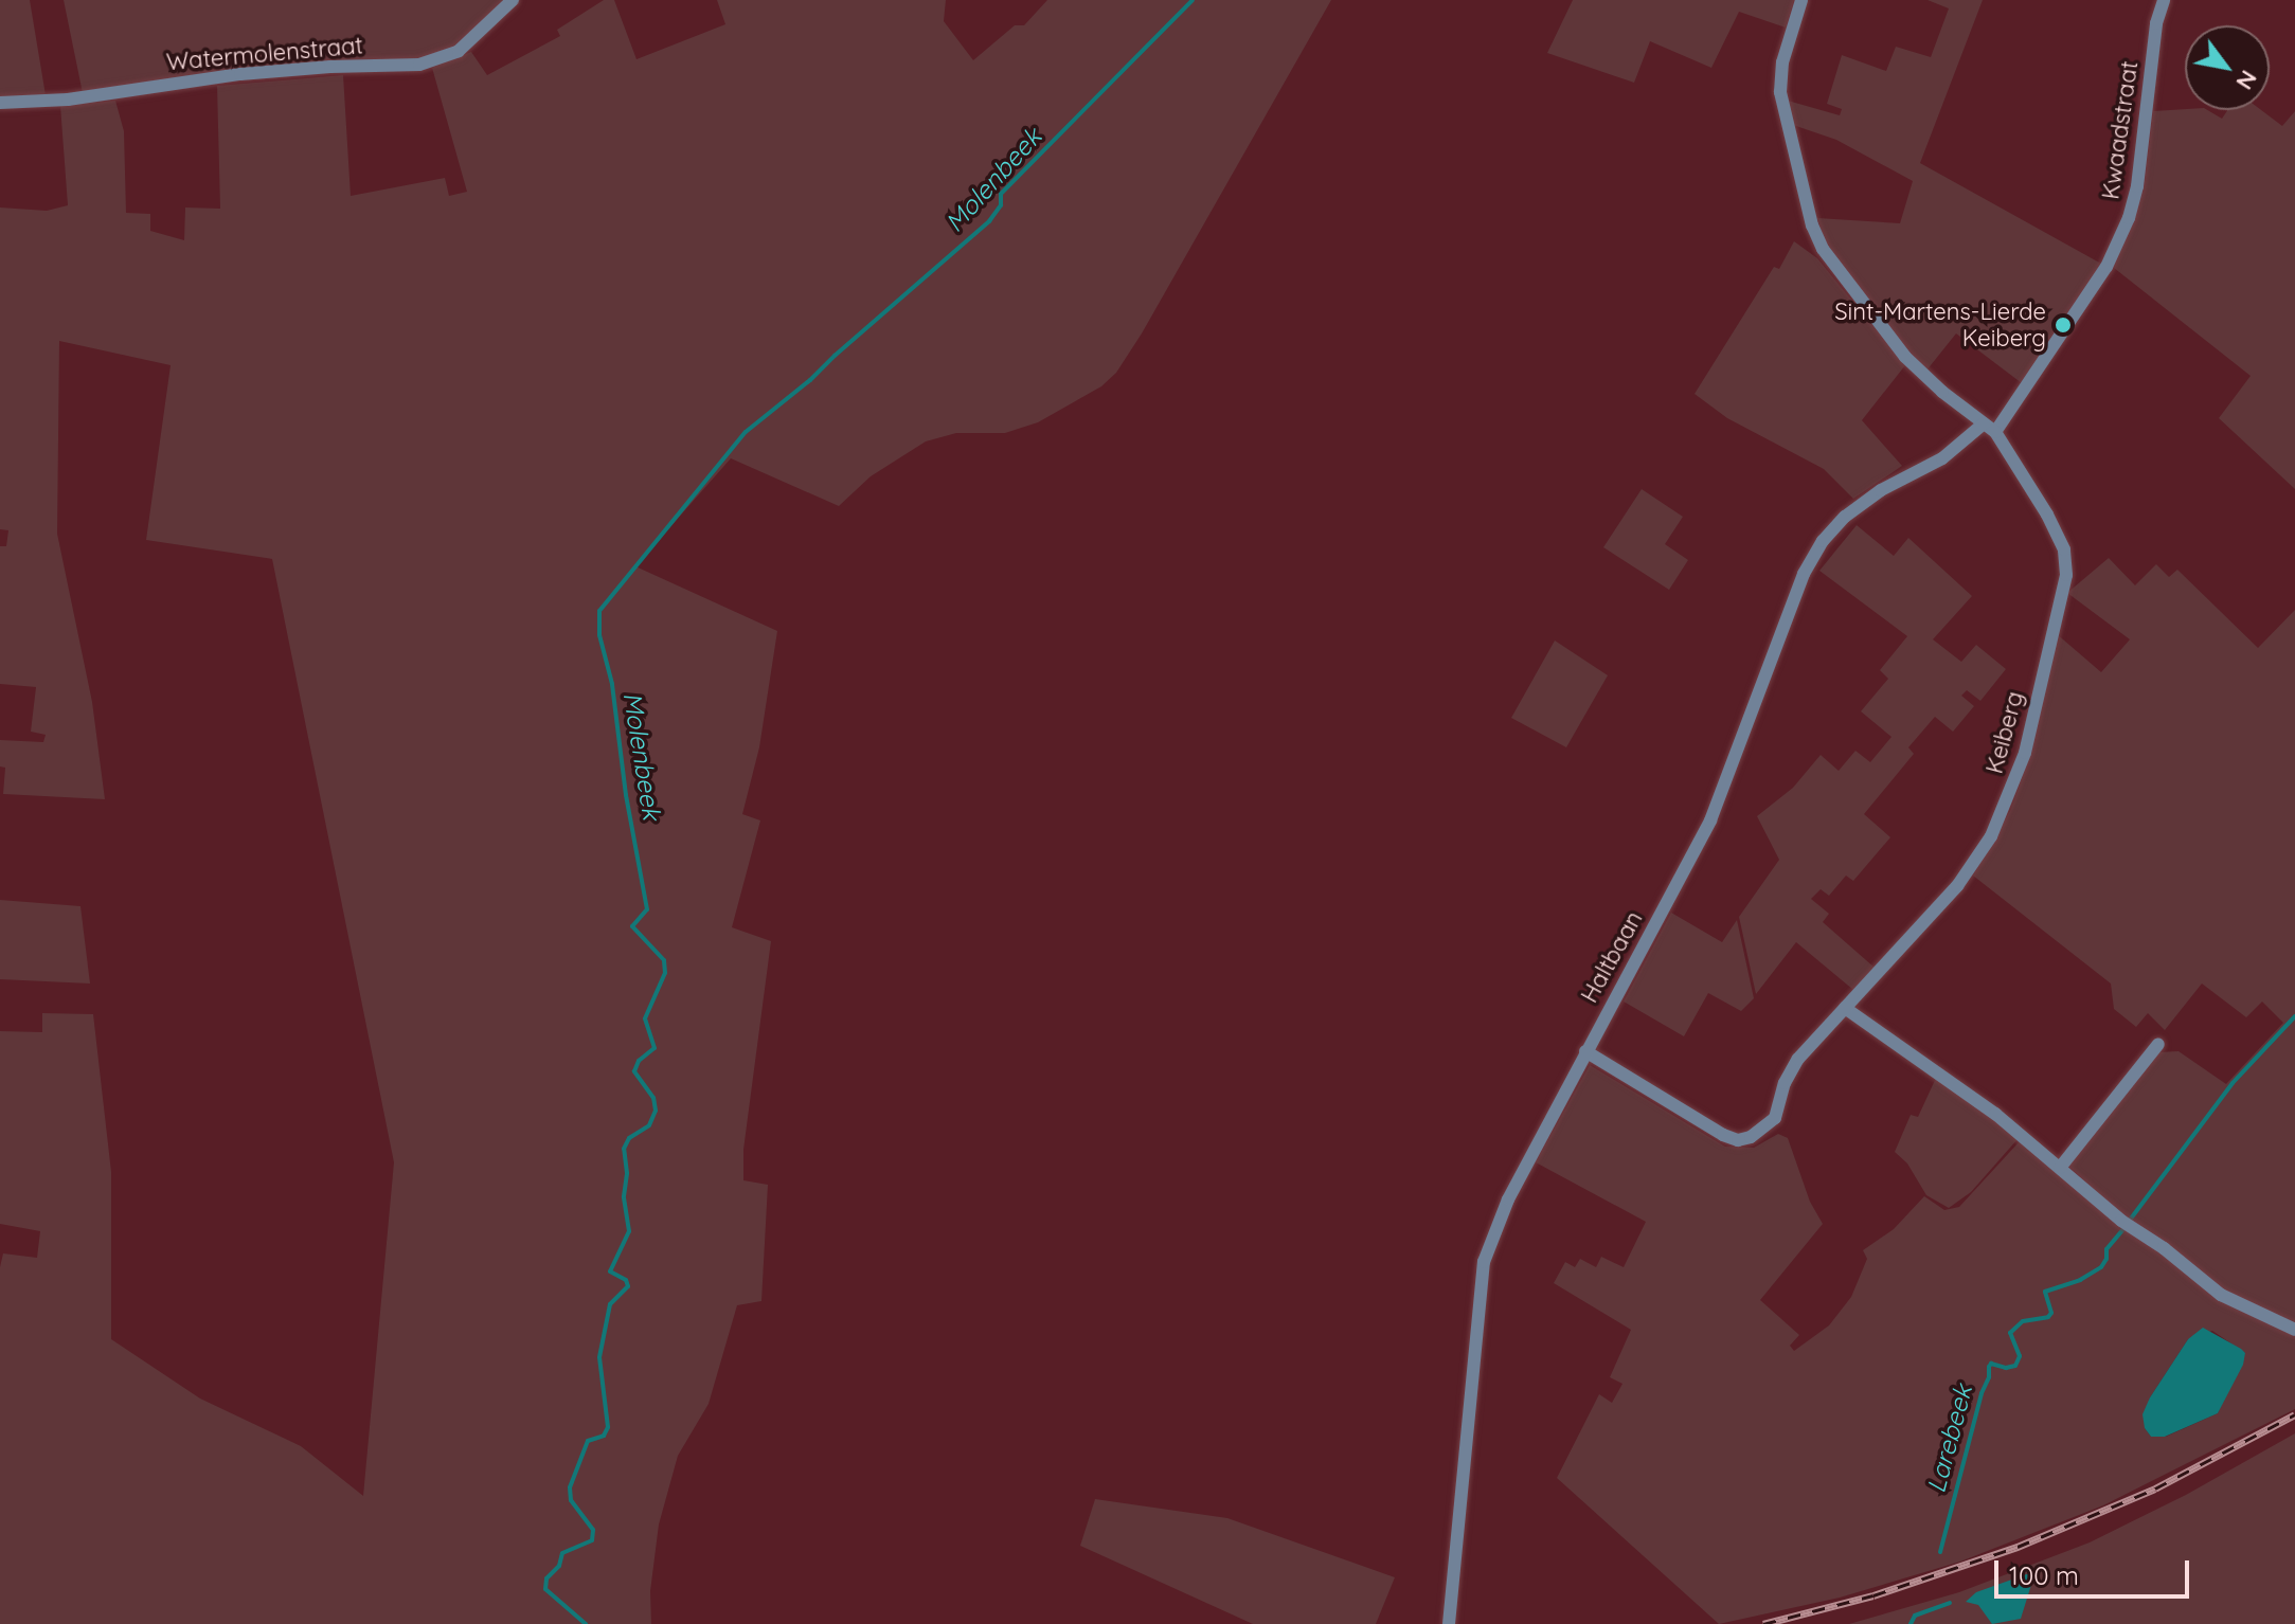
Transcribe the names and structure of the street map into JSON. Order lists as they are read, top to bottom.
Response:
{
  "streets": {
    "street": [
      "Watermolenstraat",
      "Kwaadstraat",
      "Keiberg",
      "Haltbaan"
    ]
  },
  "crossings": [
    ["Kwaadstraat", "Keiberg"],
    ["Keiberg", "Haltbaan"]
  ],
  "water": ["Molenbeek", "Larebeek"],
  "places": ["Sint-Martens-Lierde Keiberg"],
  "scale_bar": "100 m",
  "north": "bottom right"
}
